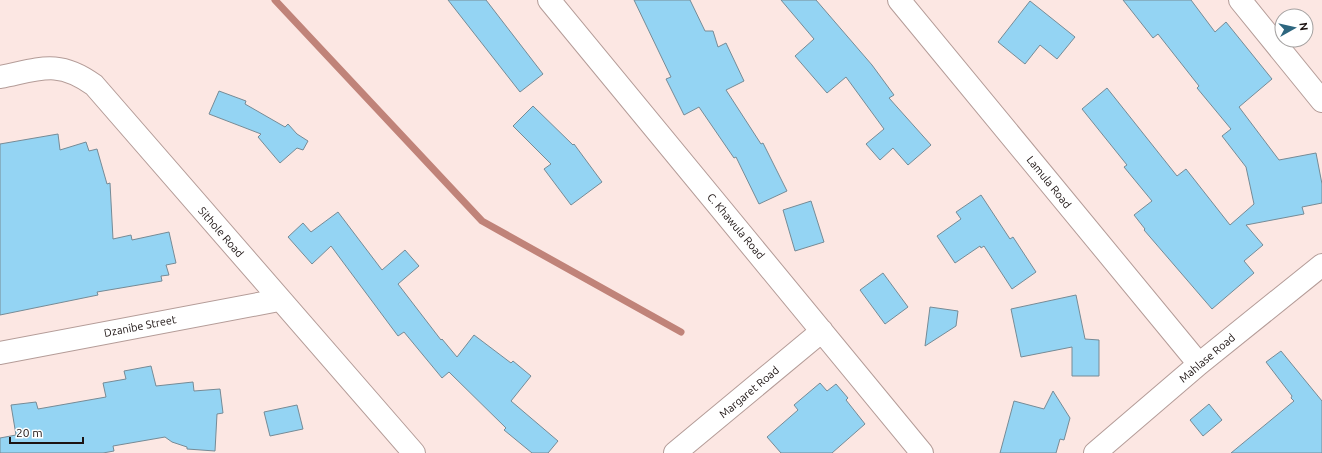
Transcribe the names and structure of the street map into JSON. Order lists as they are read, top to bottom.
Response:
{
  "streets": {
    "street": [
      "Lamula Road",
      "C. Khawula Road",
      "Sithole Road",
      "Dzanibe Street",
      "Mahlase Road",
      "Margaret Road"
    ]
  },
  "crossings": [
    ["Lamula Road", "Mahlase Road"],
    ["C. Khawula Road", "Margaret Road"],
    ["Sithole Road", "Dzanibe Street"]
  ],
  "scale_bar": "20 m",
  "north": "right"
}
